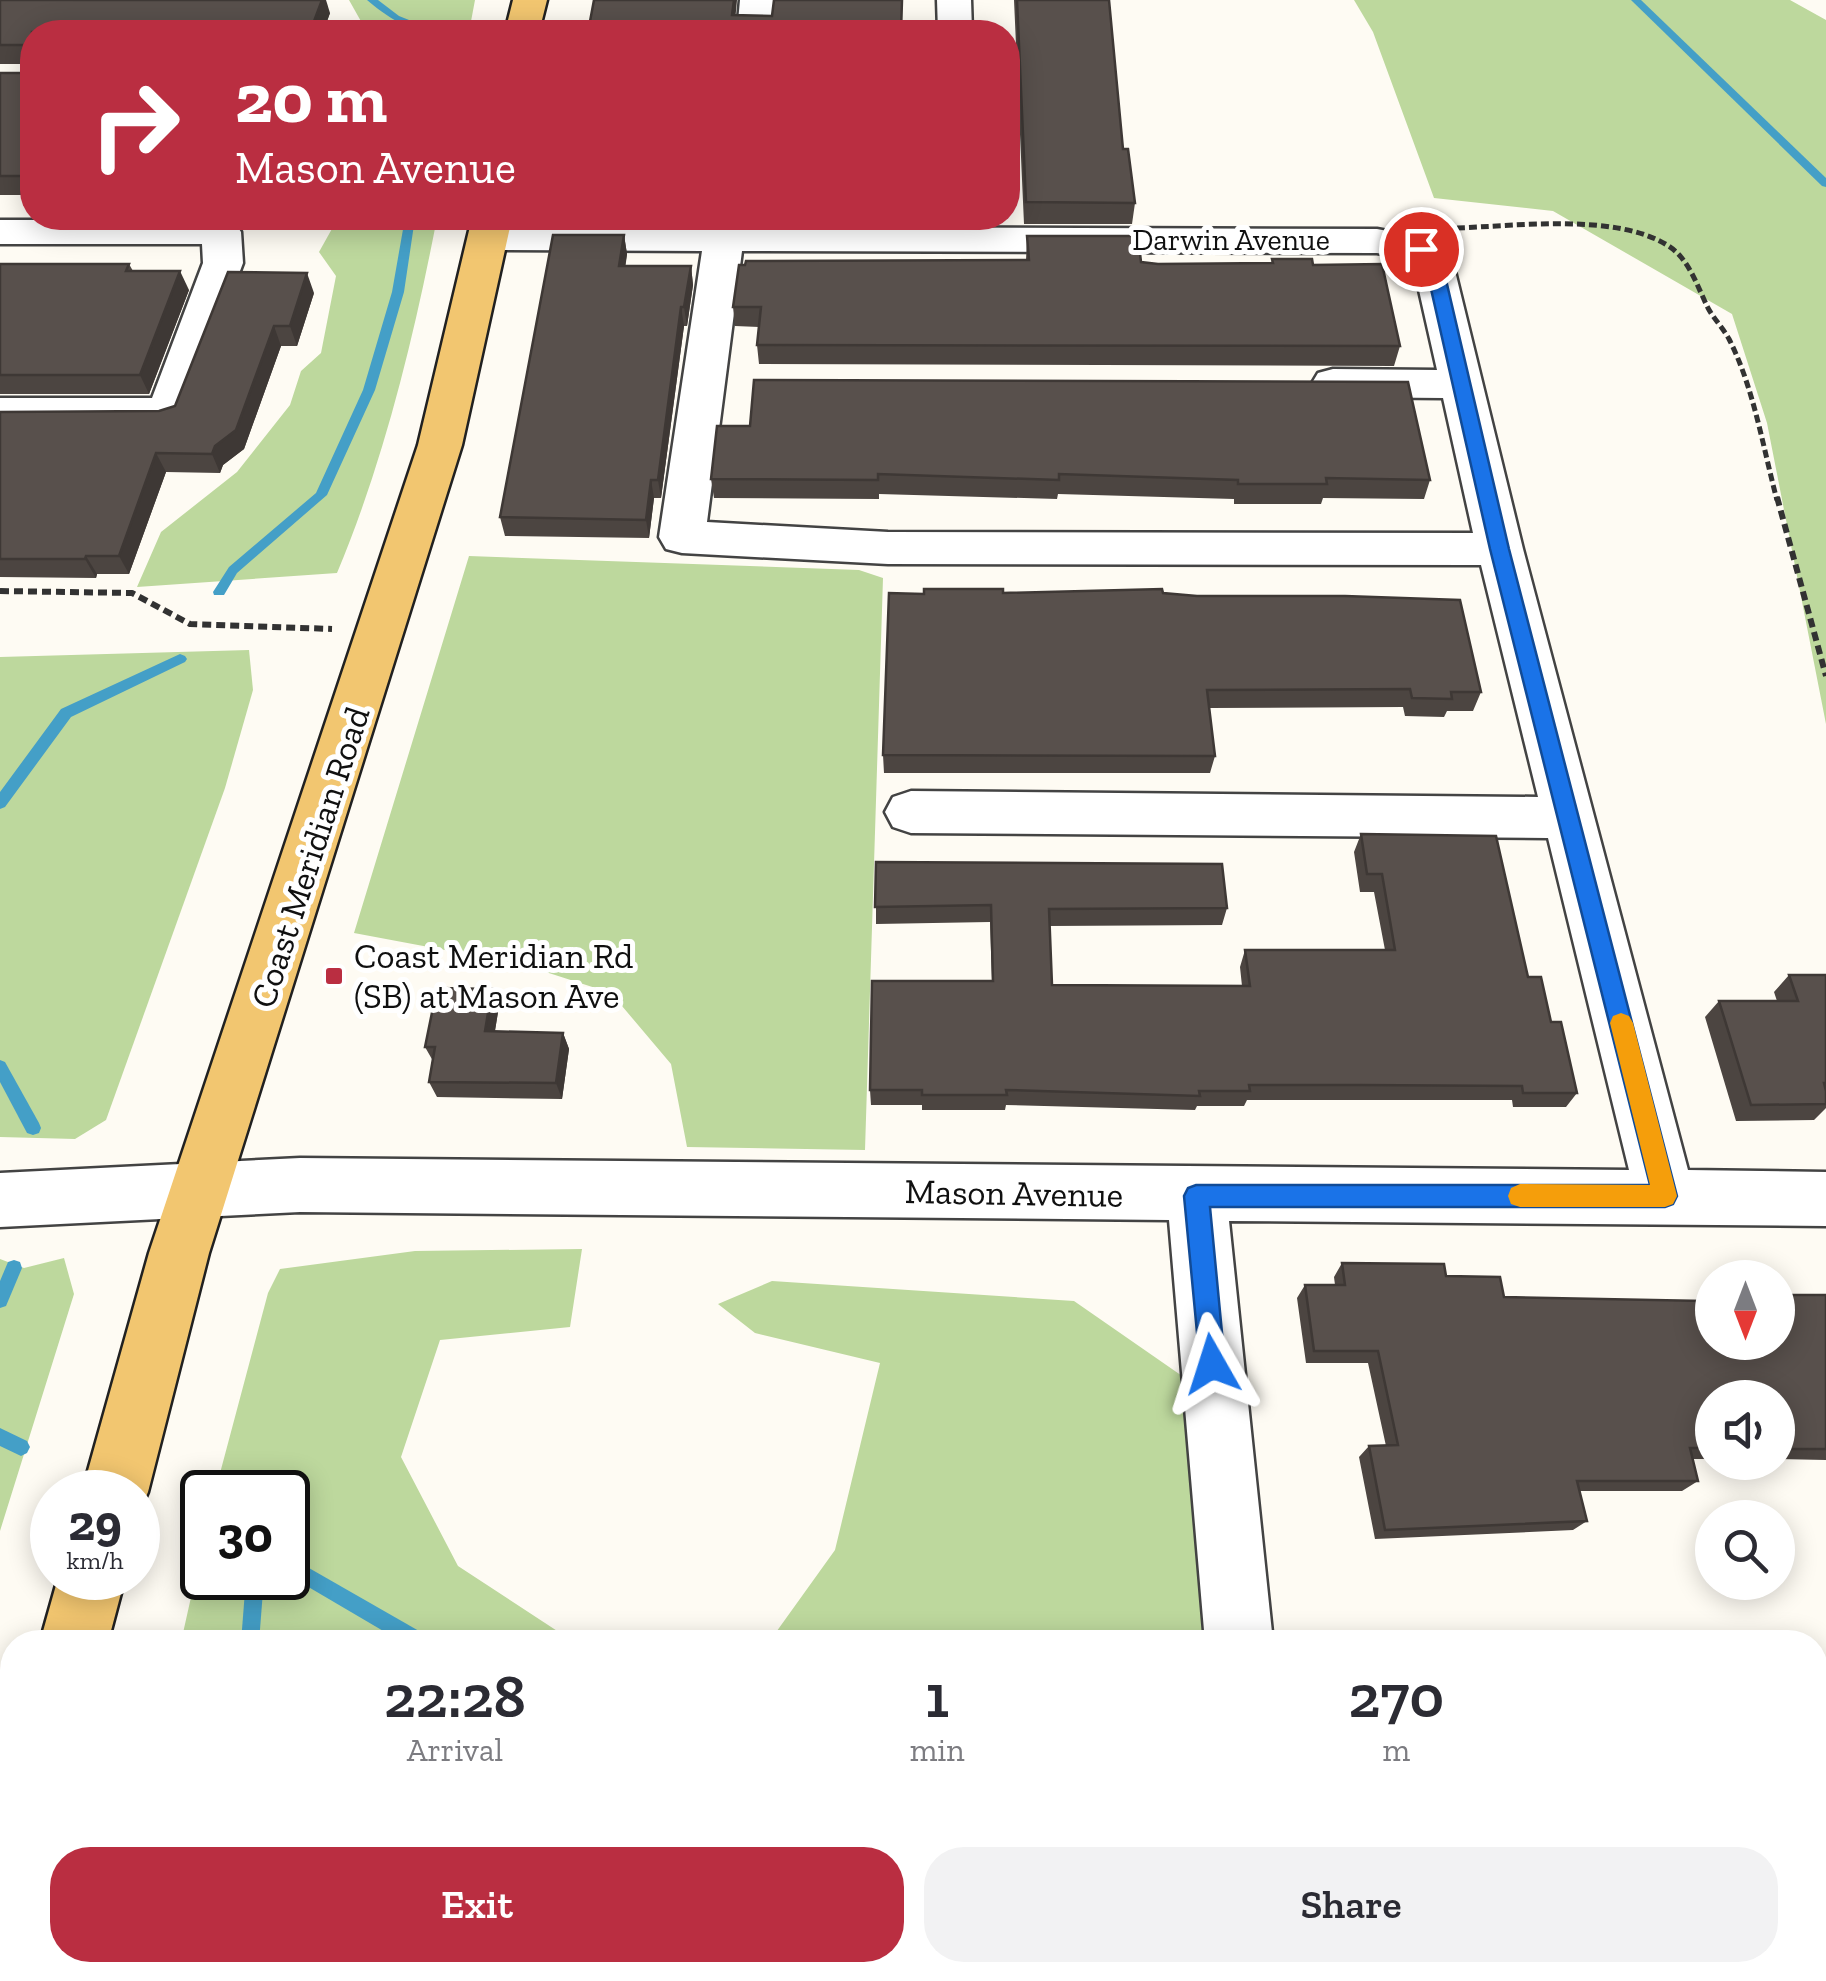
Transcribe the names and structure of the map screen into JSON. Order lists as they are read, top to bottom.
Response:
{
  "streets": {
    "main road": ["Coast Meridian Road"],
    "street": ["Darwin Avenue", "Mason Avenue"]
  },
  "crossings": [
    ["Darwin Avenue", "Mason Avenue"],
    ["Coast Meridian Road", "Mason Avenue"]
  ],
  "places": {
    "transit": ["Coast Meridian Rd (SB) at Mason Ave"]
  },
  "north": "bottom",
  "page": {
    "turn": ["20 m", "Mason Avenue"],
    "speed": "29 km/h",
    "limit": "30",
    "eta": [
      "22:28",
      "Arrival",
      "1",
      "min",
      "270",
      "m"
    ],
    "buttons": ["Exit", "Share"]
  }
}
